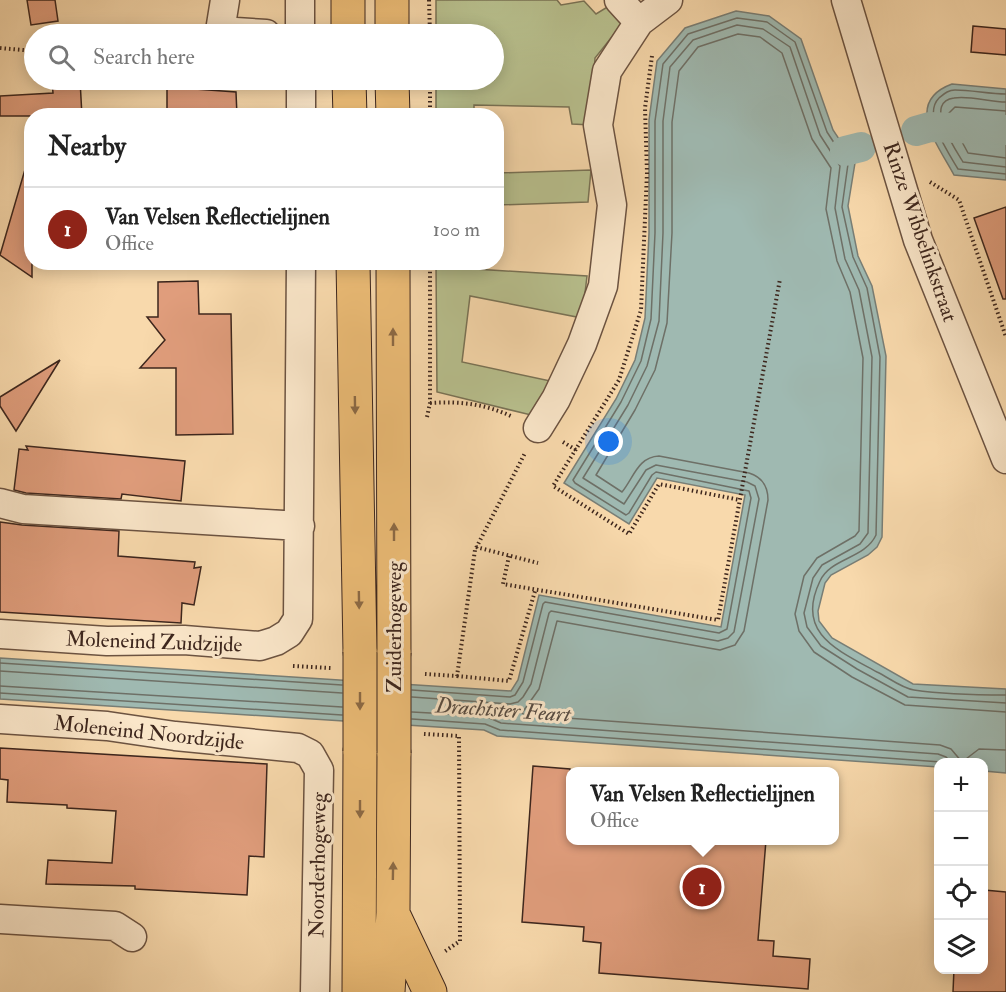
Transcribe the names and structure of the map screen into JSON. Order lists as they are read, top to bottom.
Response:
{
  "streets": {
    "main road": ["Zuiderhogeweg"],
    "street": [
      "Rinze Wibbelinkstraat",
      "Moleneind Zuidzijde",
      "Moleneind Noordzijde",
      "Noorderhogeweg"
    ]
  },
  "crossings": [
    ["Moleneind Noordzijde", "Noorderhogeweg"]
  ],
  "water": ["Drachtster Feart"],
  "page": {
    "search": "Search here",
    "heading": "Nearby",
    "list": [
      {
        "mark": "1",
        "name": "Van Velsen Reflectielijnen",
        "note": "Office",
        "value": "100 m"
      }
    ],
    "map_buttons": ["+", "−"],
    "popup": ["Van Velsen Reflectielijnen", "Office"],
    "pins": "1"
  }
}
